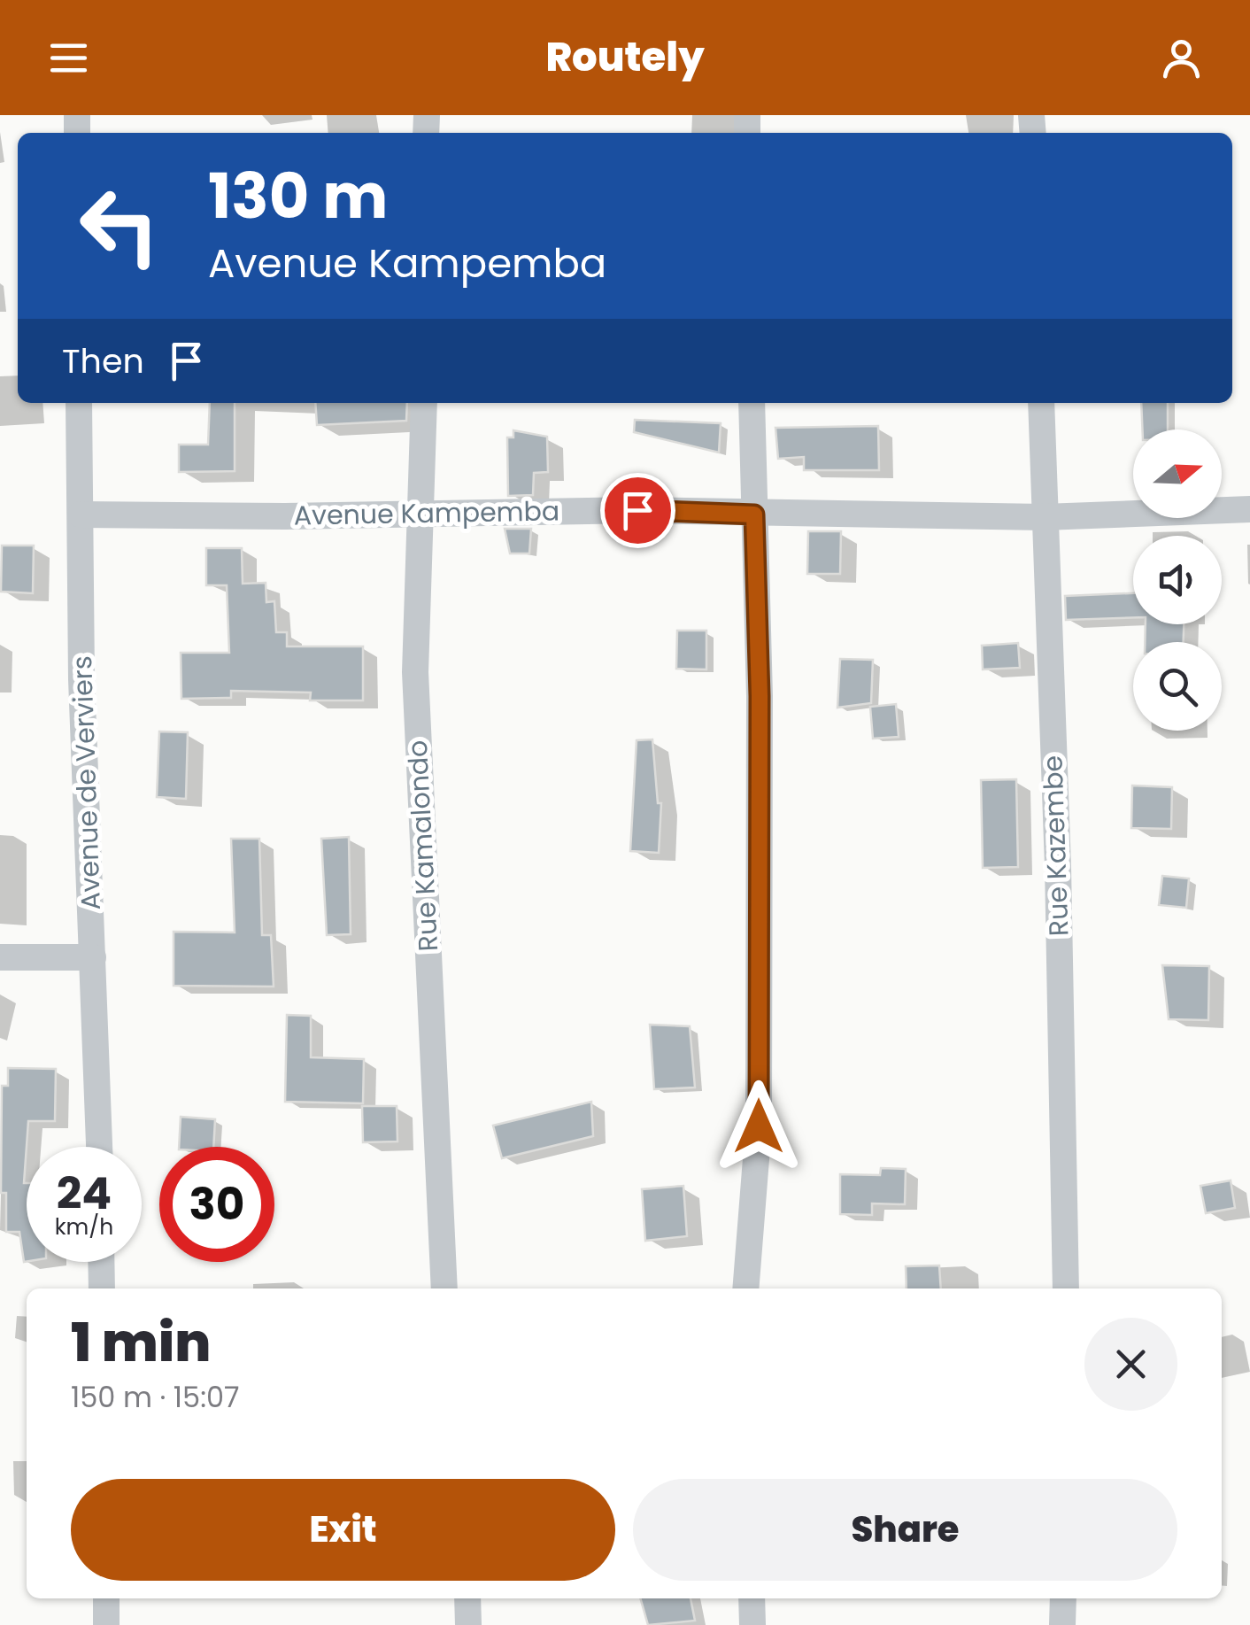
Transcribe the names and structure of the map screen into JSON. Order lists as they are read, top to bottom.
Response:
{
  "streets": {
    "street": [
      "Avenue Kampemba",
      "Avenue de Verviers",
      "Rue Kamalondo",
      "Rue Kazembe"
    ]
  },
  "crossings": [
    ["Avenue Kampemba", "Avenue de Verviers"],
    ["Avenue Kampemba", "Rue Kamalondo"],
    ["Avenue Kampemba", "Rue Kazembe"]
  ],
  "north": "right",
  "page": {
    "header": "Routely",
    "turn": ["130 m", "Avenue Kampemba"],
    "then": "Then",
    "speed": "24 km/h",
    "limit": "30",
    "heading": ["1 min", "150 m · 15:07"],
    "buttons": ["Exit", "Share"]
  }
}
